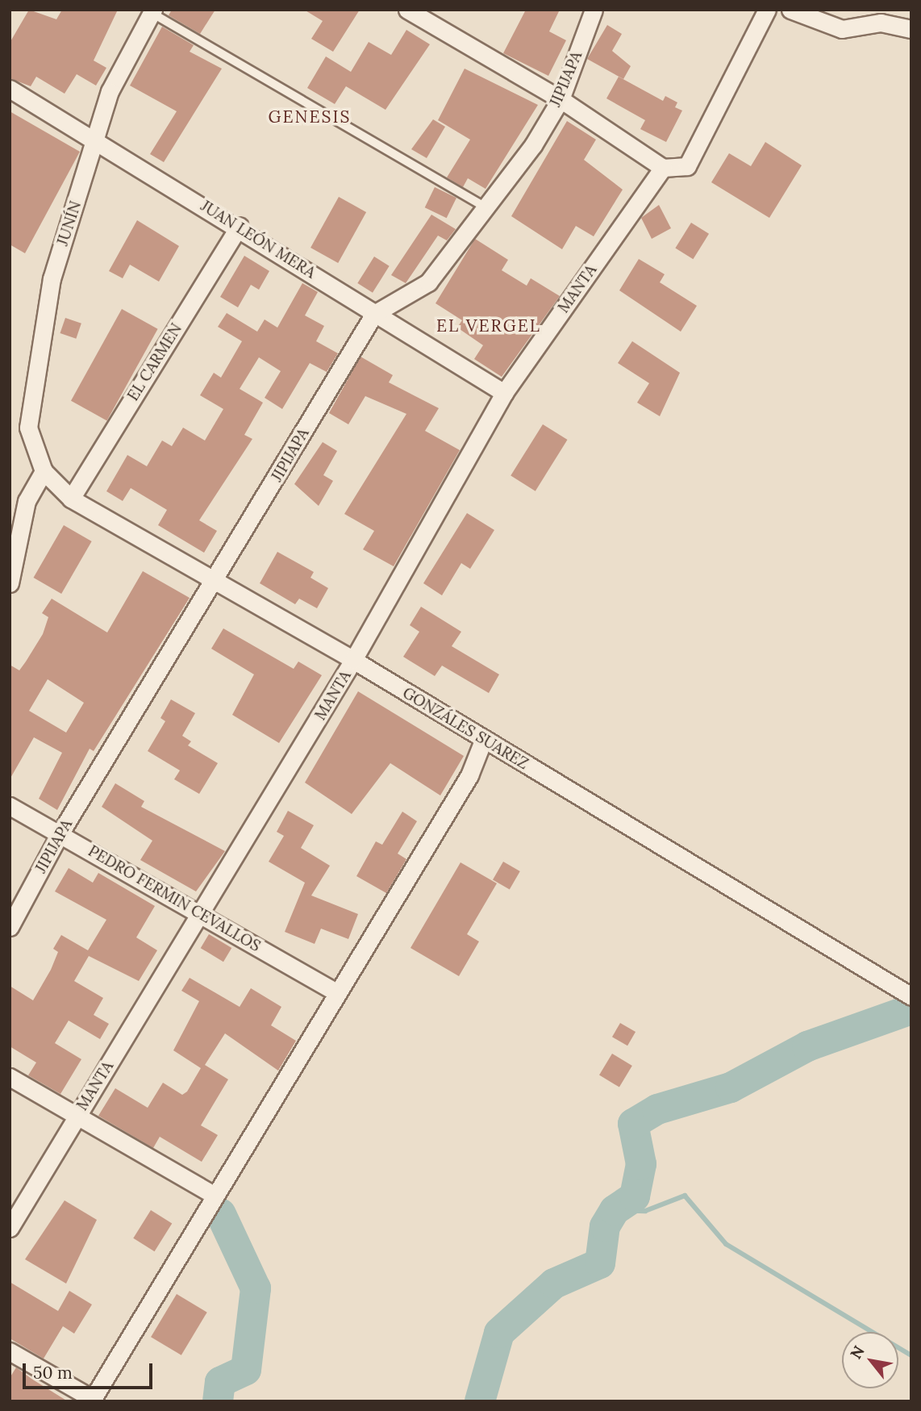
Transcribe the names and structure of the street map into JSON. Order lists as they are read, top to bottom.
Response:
{
  "streets": {
    "street": [
      "JIPIJAPA",
      "JUNÍN",
      "JUAN LEÓN MERA",
      "MANTA",
      "EL CARMEN",
      "GONZÁLES SUAREZ",
      "PEDRO FERMIN CEVALLOS"
    ]
  },
  "crossings": [
    ["JIPIJAPA", "JUAN LEÓN MERA"],
    ["JIPIJAPA", "GONZÁLES SUAREZ"],
    ["JIPIJAPA", "PEDRO FERMIN CEVALLOS"],
    ["JUNÍN", "JUAN LEÓN MERA"],
    ["JUNÍN", "GONZÁLES SUAREZ"],
    ["JUAN LEÓN MERA", "MANTA"],
    ["JUAN LEÓN MERA", "EL CARMEN"],
    ["MANTA", "GONZÁLES SUAREZ"],
    ["MANTA", "PEDRO FERMIN CEVALLOS"],
    ["EL CARMEN", "GONZÁLES SUAREZ"]
  ],
  "districts": ["GENESIS", "EL VERGEL"],
  "scale_bar": "50 m",
  "north": "top left"
}
